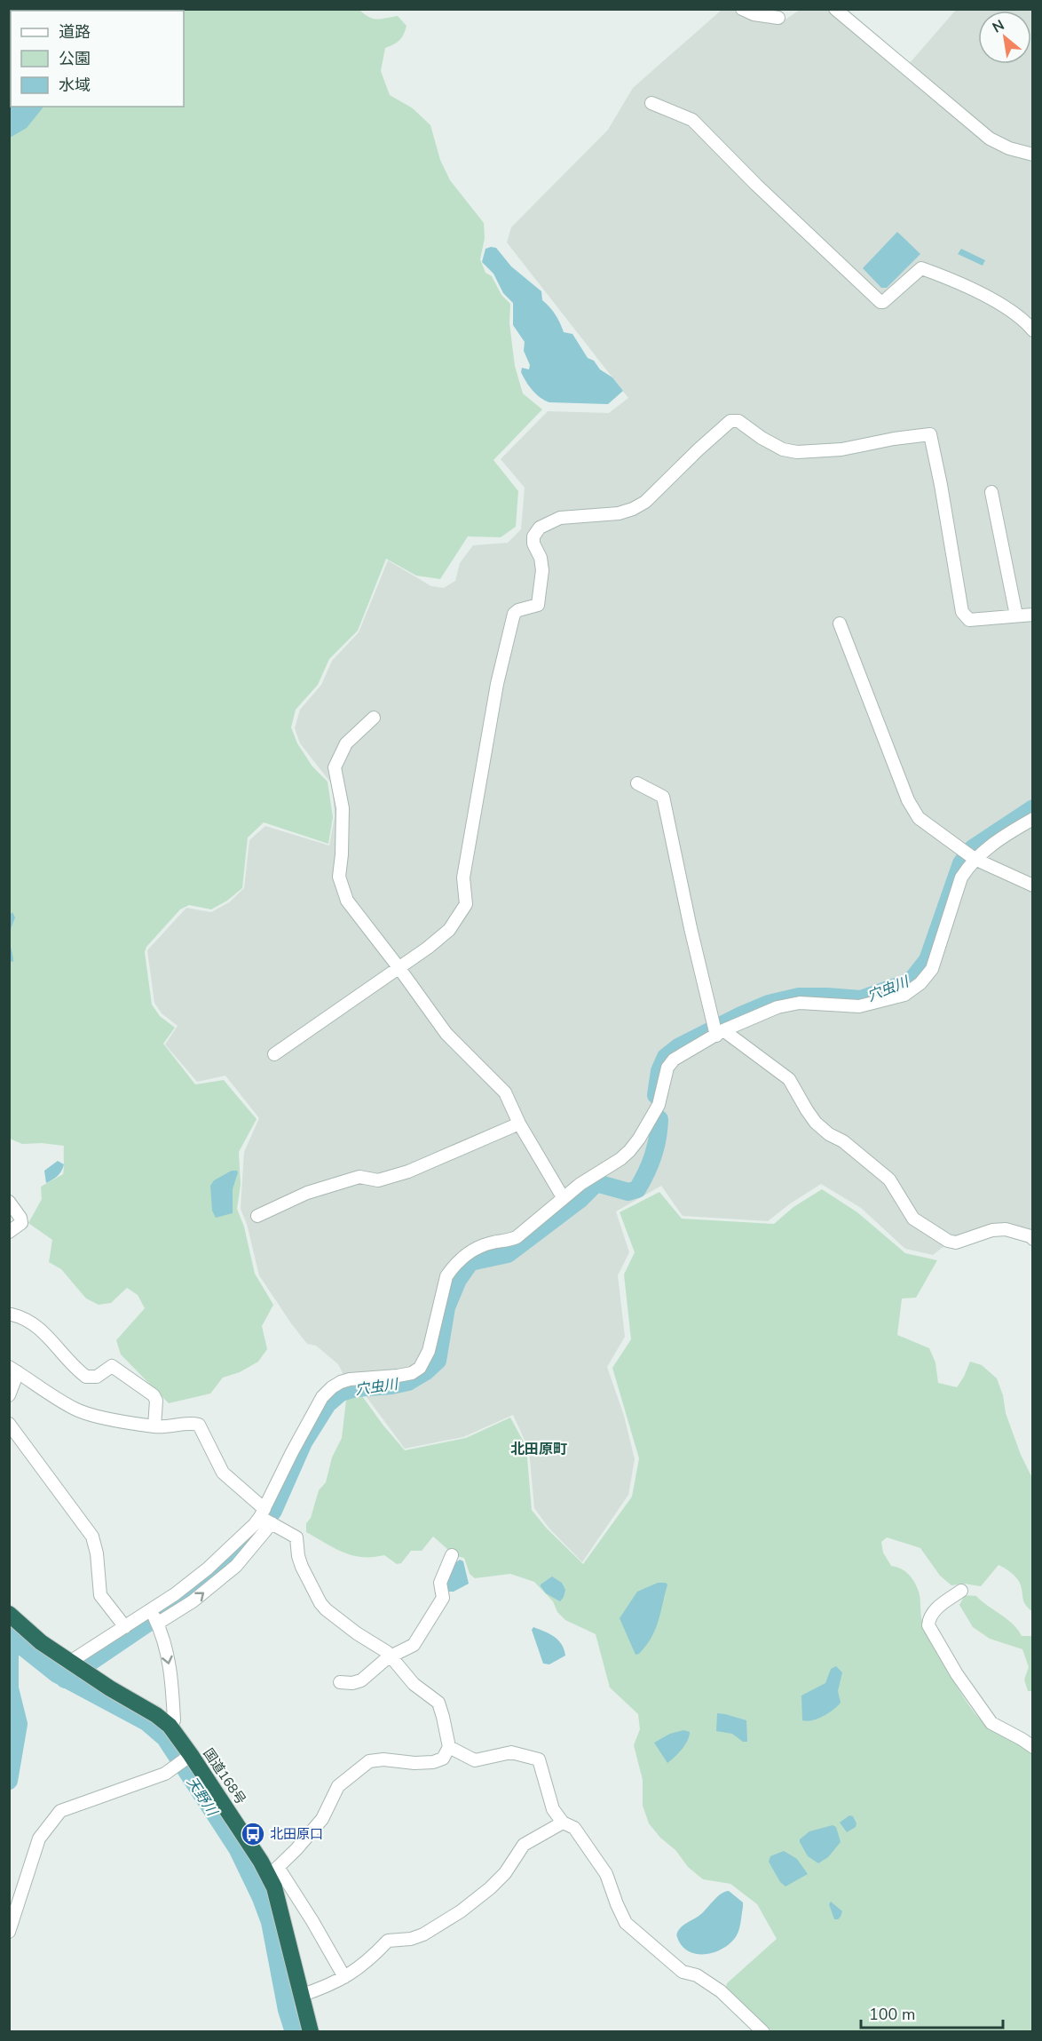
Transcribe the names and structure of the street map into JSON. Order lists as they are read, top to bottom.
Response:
{
  "streets": {
    "highway": ["国道168号"]
  },
  "districts": ["北田原町"],
  "water": ["穴虫川", "天野川"],
  "places": {
    "bus stop": ["北田原口"]
  },
  "legend": ["道路", "公園", "水域"],
  "scale_bar": "100 m",
  "north": "top left"
}
